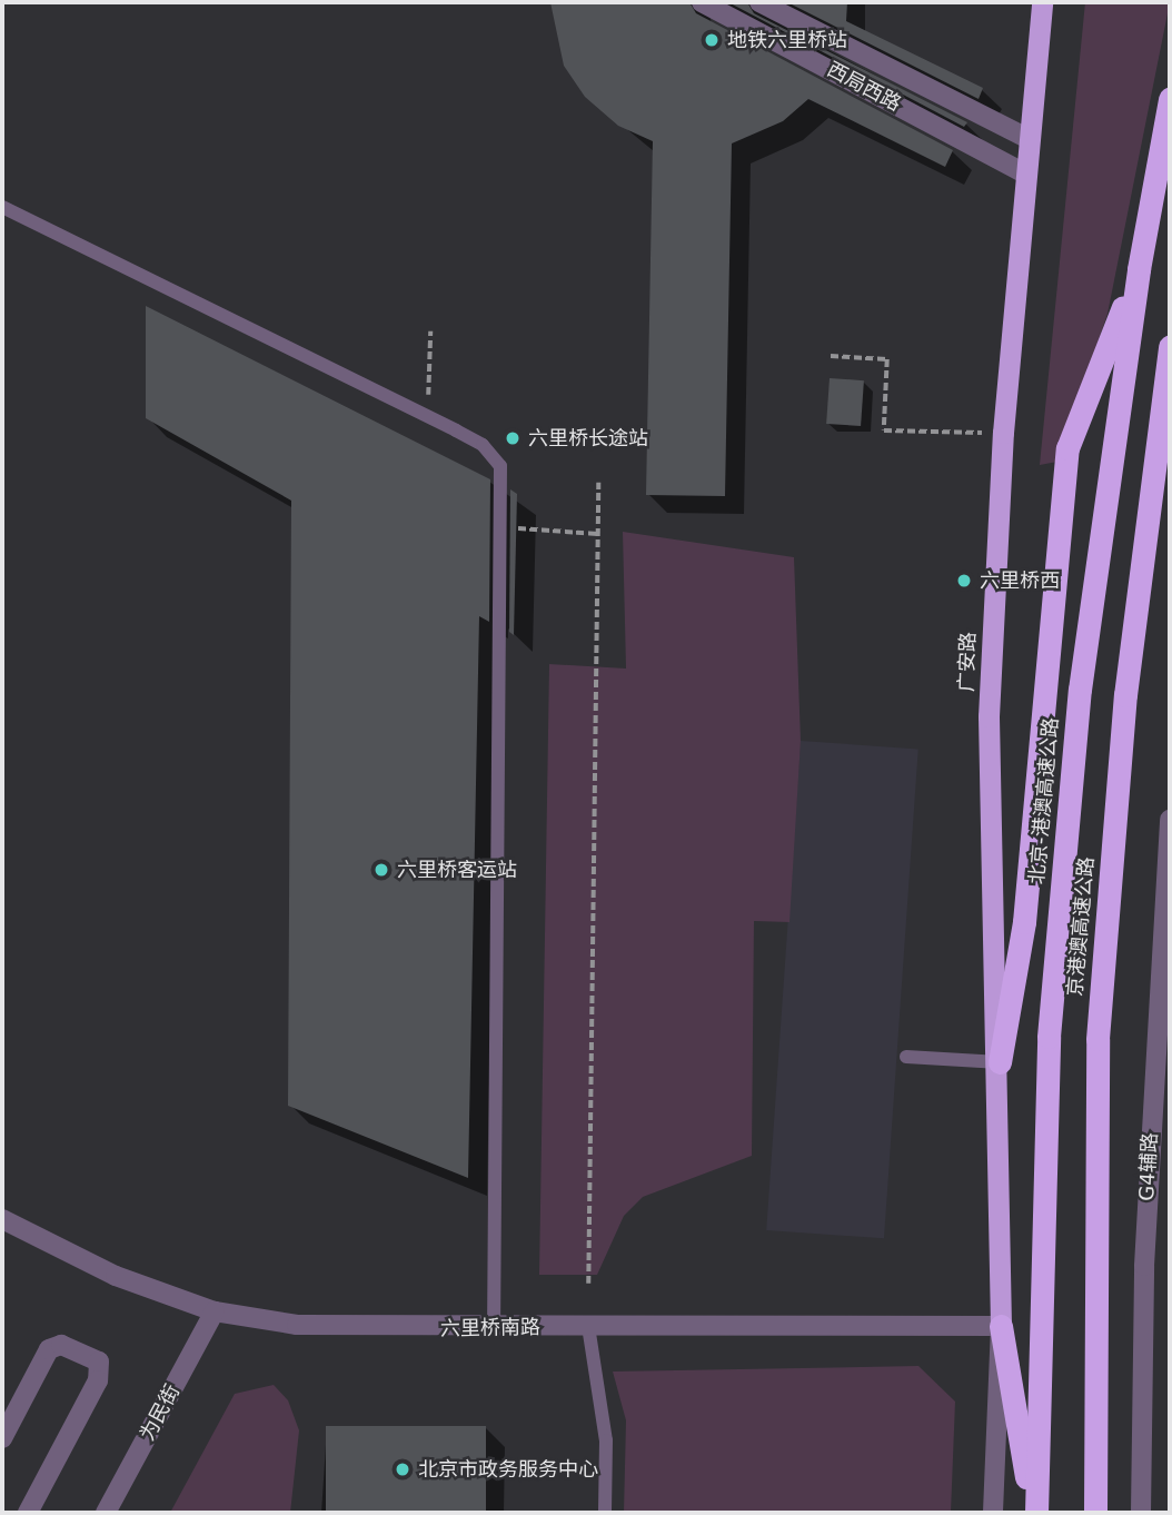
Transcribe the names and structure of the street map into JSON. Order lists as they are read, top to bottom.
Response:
{
  "streets": {
    "highway": ["广安路", "北京-港澳高速公路", "京港澳高速公路"],
    "street": [
      "西局西路",
      "G4辅路",
      "六里桥南路",
      "为民街"
    ]
  },
  "crossings": [
    ["西局西路", "广安路"],
    ["广安路", "六里桥南路"],
    ["六里桥南路", "为民街"]
  ],
  "places": [
    "地铁六里桥站",
    "六里桥长途站",
    "六里桥西",
    "六里桥客运站",
    "北京市政务服务中心"
  ]
}
